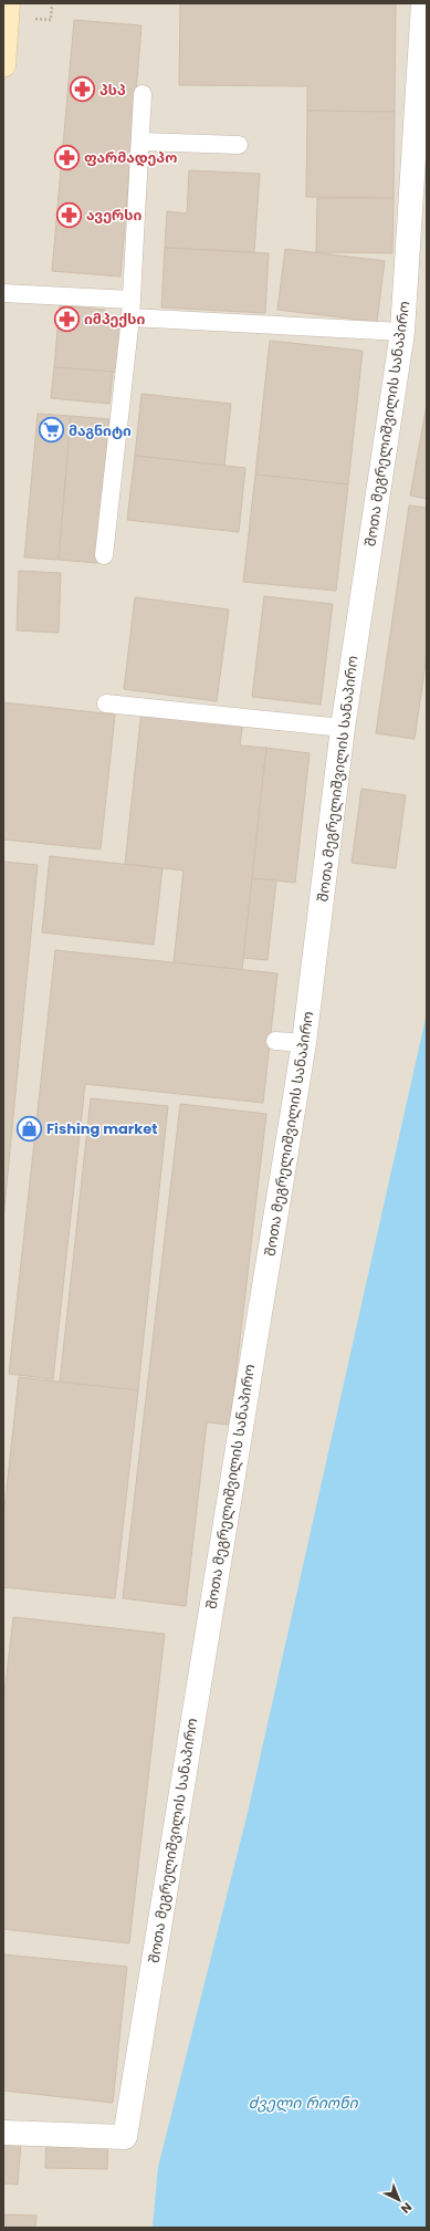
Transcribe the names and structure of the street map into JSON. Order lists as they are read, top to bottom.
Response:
{
  "streets": {
    "street": ["შოთა მეგრელიშვილის სანაპირო"]
  },
  "water": ["ძველი რიონი"],
  "places": {
    "pharmacy": [
      "პსპ",
      "ფარმადეპო",
      "ავერსი",
      "იმპექსი"
    ],
    "supermarket": ["მაგნიტი"],
    "shop": ["Fishing market"]
  },
  "north": "bottom right"
}
